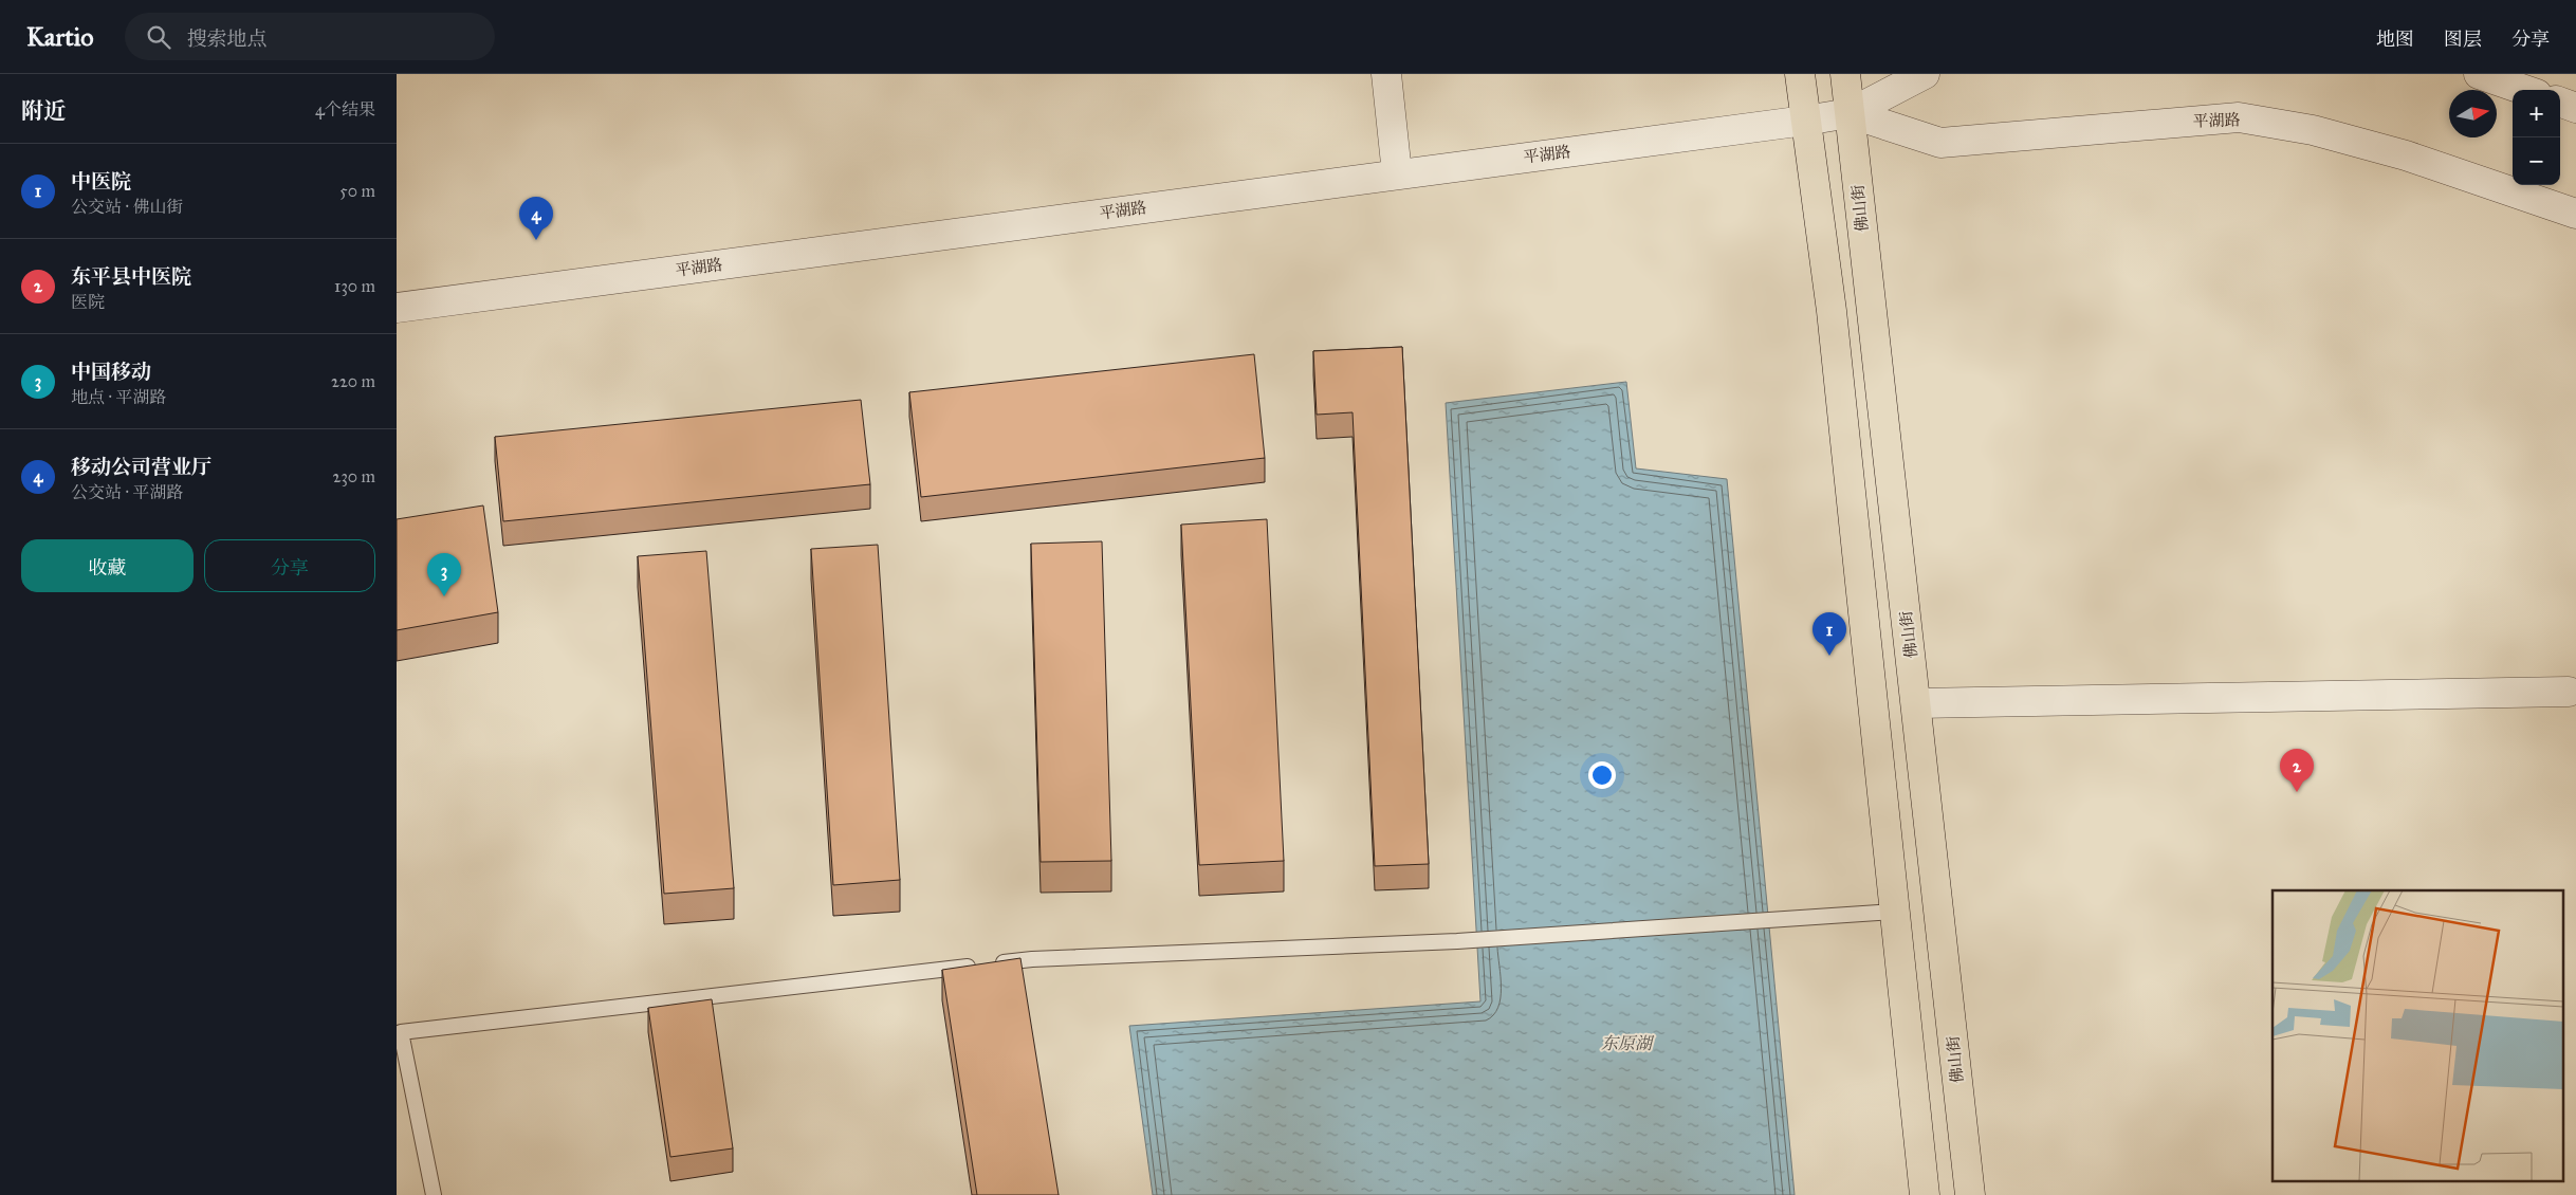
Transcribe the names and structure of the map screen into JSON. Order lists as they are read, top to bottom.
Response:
{
  "streets": {
    "main road": ["佛山街"],
    "street": ["平湖路"]
  },
  "crossings": [
    ["平湖路", "佛山街"]
  ],
  "water": ["东原湖"],
  "north": "right",
  "page": {
    "header": "Kartio",
    "search": "搜索地点",
    "nav": ["地图", "图层", "分享"],
    "heading": ["附近", "4个结果"],
    "map_buttons": ["+", "−"],
    "list": [
      {
        "mark": "1",
        "name": "中医院",
        "note": "公交站 · 佛山街",
        "value": "50 m"
      },
      {
        "mark": "2",
        "name": "东平县中医院",
        "note": "医院",
        "value": "130 m"
      },
      {
        "mark": "3",
        "name": "中国移动",
        "note": "地点 · 平湖路",
        "value": "220 m"
      },
      {
        "mark": "4",
        "name": "移动公司营业厅",
        "note": "公交站 · 平湖路",
        "value": "230 m"
      }
    ],
    "pins": [
      "4",
      "3",
      "1",
      "2"
    ],
    "buttons": ["收藏", "分享"]
  }
}
